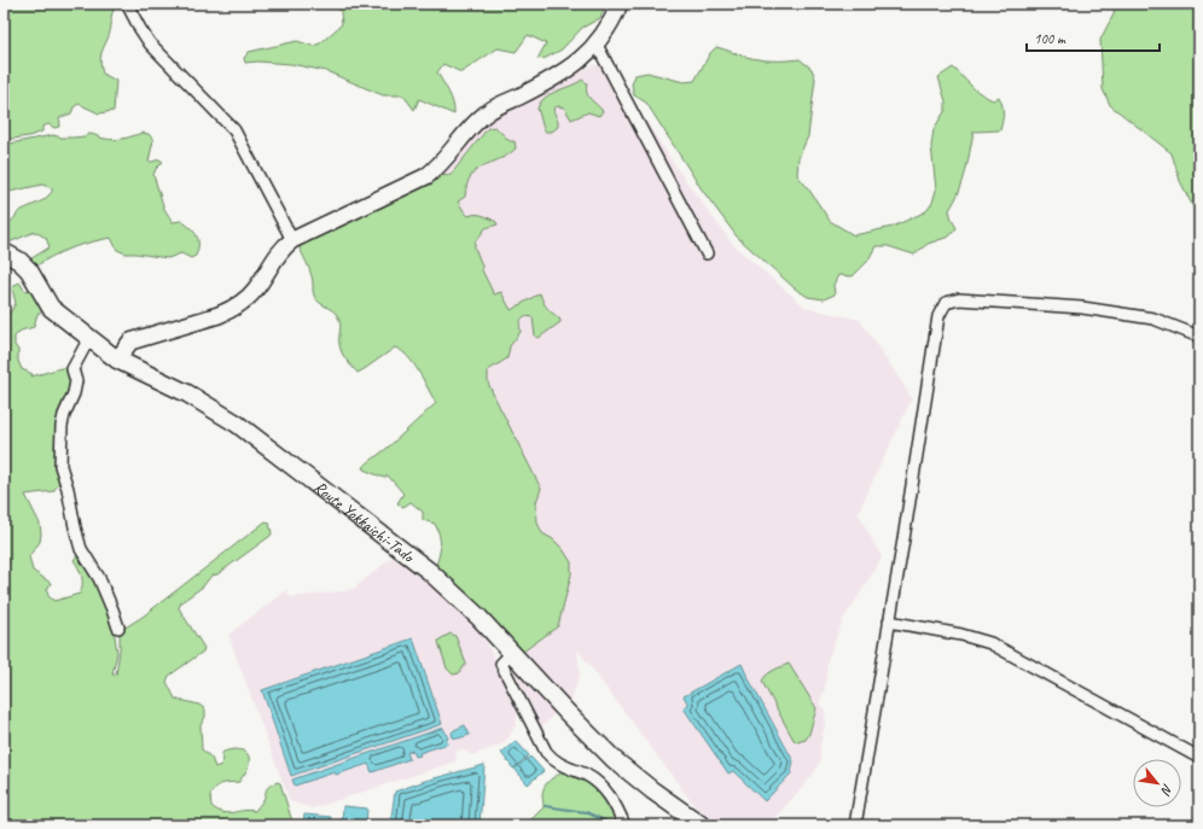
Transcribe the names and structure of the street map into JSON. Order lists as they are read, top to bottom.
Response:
{
  "streets": {
    "main road": ["Route Yokkaichi-Tado"]
  },
  "scale_bar": "100 m",
  "north": "bottom right"
}
